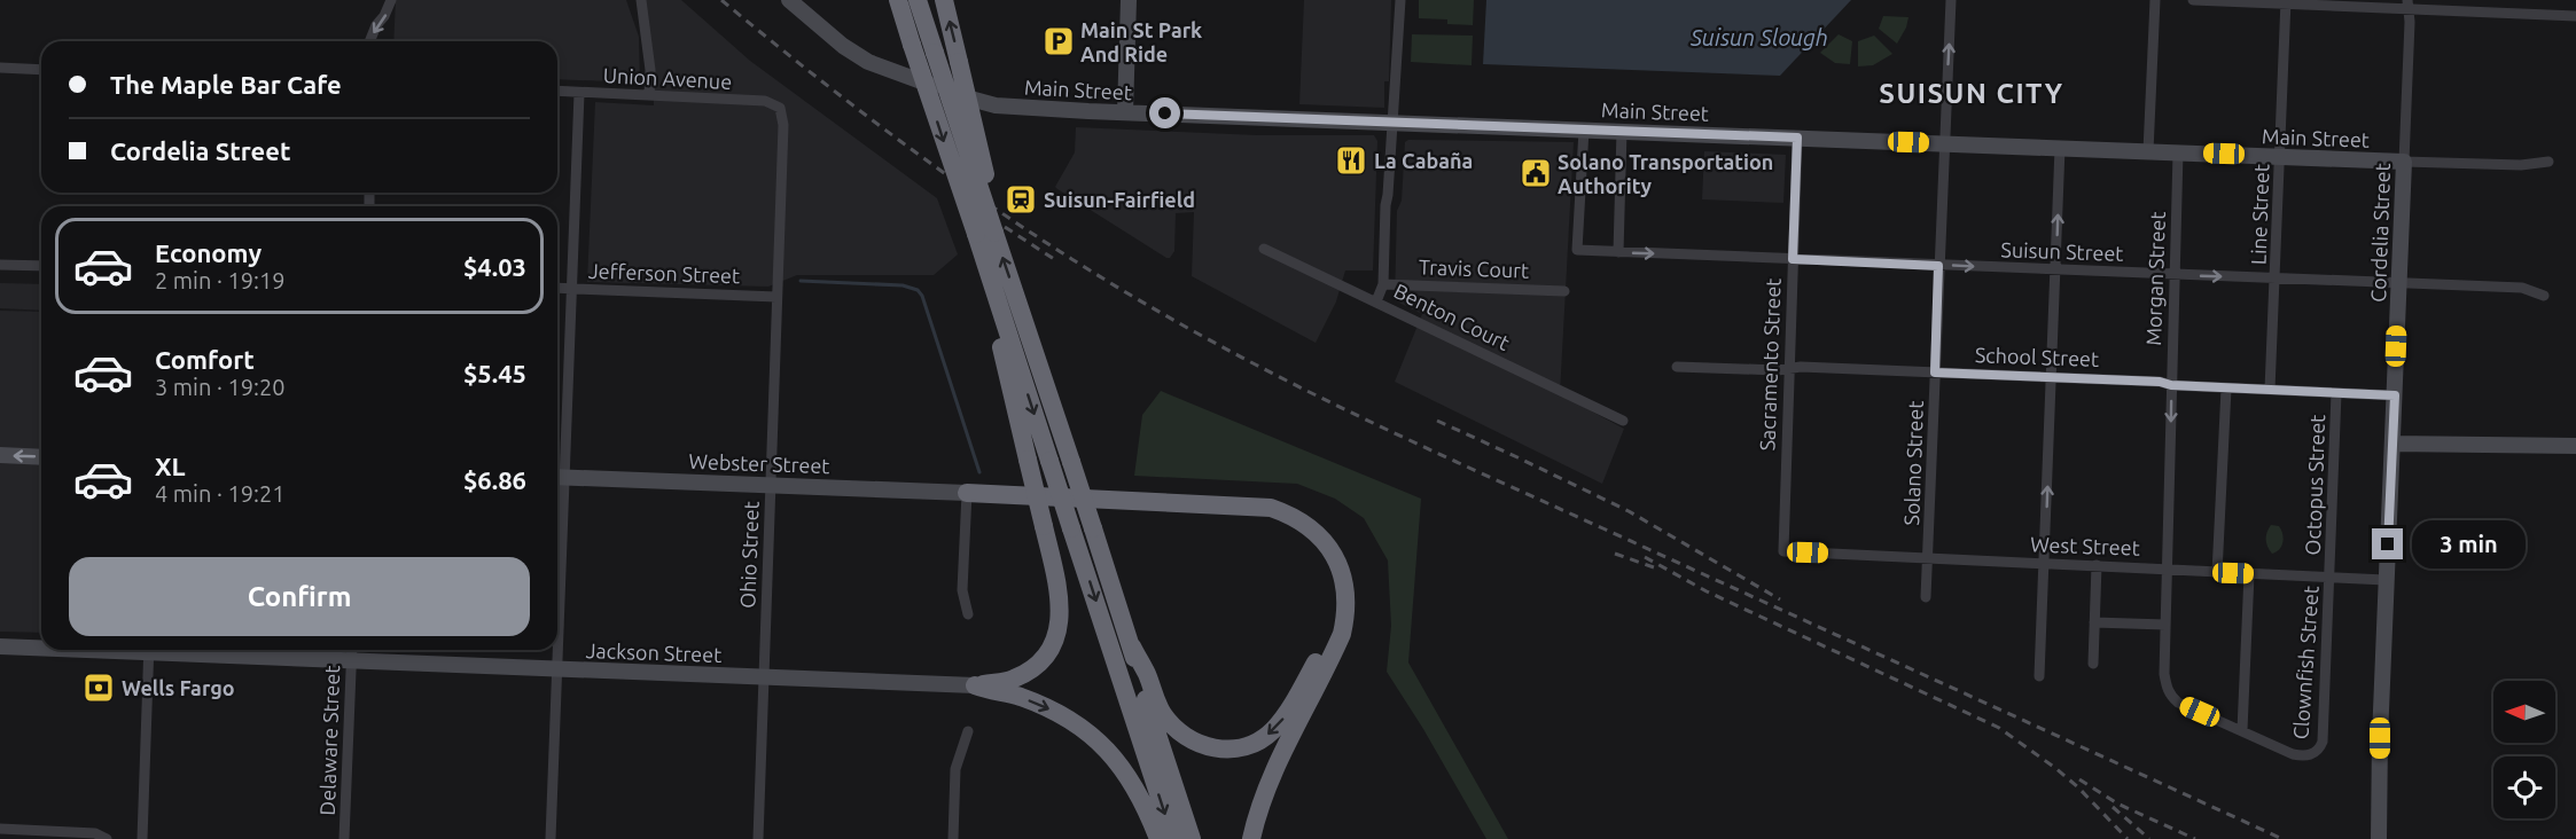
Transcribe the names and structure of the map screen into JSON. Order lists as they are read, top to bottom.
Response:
{
  "streets": {
    "main road": [
      "Main Street",
      "Cordelia Street",
      "Webster Street",
      "Jackson Street"
    ],
    "street": [
      "Union Avenue",
      "Line Street",
      "Suisun Street",
      "Travis Court",
      "Jefferson Street",
      "Morgan Street",
      "Benton Court",
      "School Street",
      "Sacramento Street",
      "Solano Street",
      "Octopus Street",
      "West Street",
      "Ohio Street",
      "Clownfish Street",
      "Delaware Street"
    ]
  },
  "crossings": [
    ["Union Avenue", "Ohio Street"],
    ["Main Street", "Line Street"],
    ["Main Street", "Cordelia Street"],
    ["Main Street", "Suisun Street"],
    ["Main Street", "Morgan Street"],
    ["Main Street", "Sacramento Street"],
    ["Main Street", "Solano Street"],
    ["Line Street", "Suisun Street"],
    ["Line Street", "School Street"],
    ["Cordelia Street", "Suisun Street"],
    ["Cordelia Street", "School Street"],
    ["Cordelia Street", "West Street"],
    ["Suisun Street", "Morgan Street"],
    ["Suisun Street", "Sacramento Street"],
    ["Suisun Street", "Solano Street"],
    ["Jefferson Street", "Ohio Street"],
    ["Morgan Street", "School Street"],
    ["Morgan Street", "West Street"],
    ["Morgan Street", "Clownfish Street"],
    ["School Street", "Sacramento Street"],
    ["School Street", "Solano Street"],
    ["School Street", "Octopus Street"],
    ["Sacramento Street", "West Street"],
    ["Webster Street", "Ohio Street"],
    ["Solano Street", "West Street"],
    ["Octopus Street", "West Street"],
    ["Octopus Street", "Clownfish Street"],
    ["West Street", "Clownfish Street"],
    ["Ohio Street", "Jackson Street"],
    ["Jackson Street", "Delaware Street"]
  ],
  "one_way": ["Suisun Street"],
  "districts": ["SUISUN CITY"],
  "water": ["Suisun Slough"],
  "places": {
    "parking": ["Main St Park And Ride"],
    "restaurant": ["La Cabaña"],
    "public building": ["Solano Transportation Authority"],
    "station": ["Suisun-Fairfield"],
    "bank": ["Wells Fargo"]
  },
  "north": "left",
  "page": {
    "banner": ["The Maple Bar Cafe", "Cordelia Street"],
    "list": [
      {
        "name": "Economy",
        "note": "2 min · 19:19",
        "value": "$4.03"
      },
      {
        "name": "Comfort",
        "note": "3 min · 19:20",
        "value": "$5.45"
      },
      {
        "name": "XL",
        "note": "4 min · 19:21",
        "value": "$6.86"
      }
    ],
    "bubble": "3 min",
    "buttons": "Confirm"
  }
}
